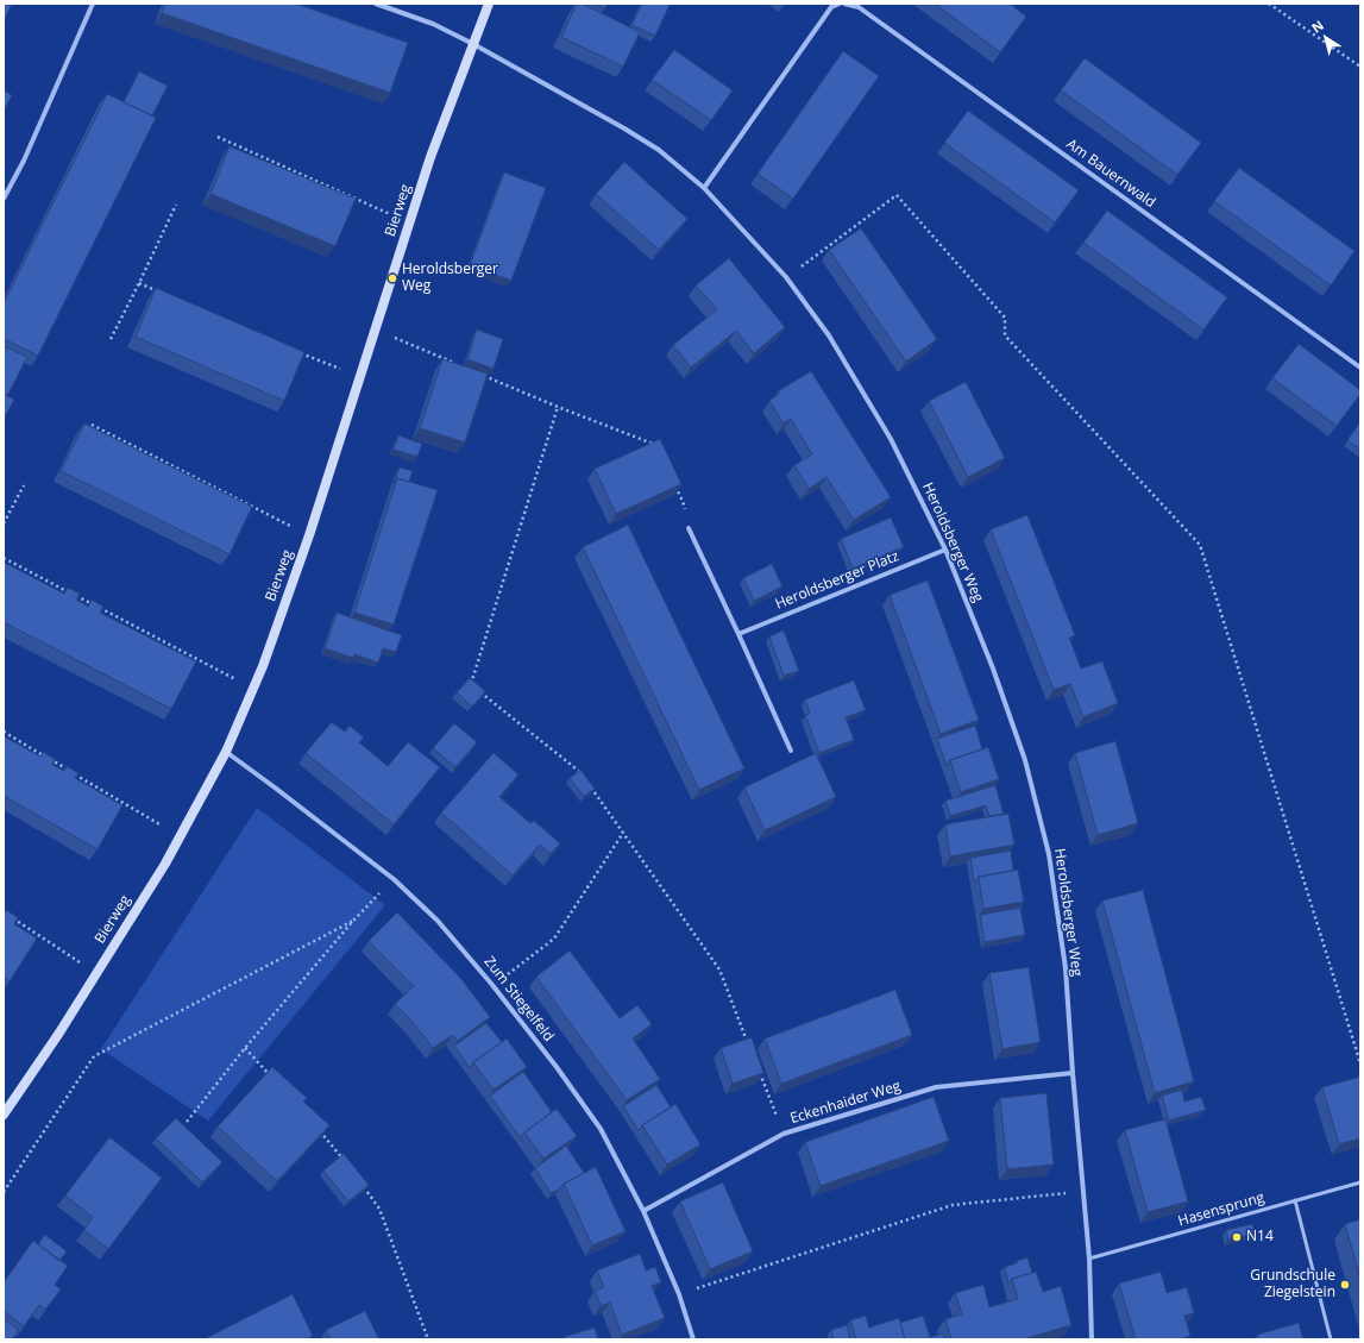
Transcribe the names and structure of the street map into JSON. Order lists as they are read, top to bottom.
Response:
{
  "streets": {
    "main road": ["Bierweg"],
    "street": [
      "Am Bauernwald",
      "Heroldsberger Weg",
      "Heroldsberger Platz",
      "Zum Stiegelfeld",
      "Eckenhaider Weg"
    ],
    "lane": ["Hasensprung"]
  },
  "crossings": [
    ["Bierweg", "Heroldsberger Weg"],
    ["Bierweg", "Zum Stiegelfeld"],
    ["Heroldsberger Weg", "Heroldsberger Platz"],
    ["Heroldsberger Weg", "Eckenhaider Weg"],
    ["Heroldsberger Weg", "Hasensprung"],
    ["Zum Stiegelfeld", "Eckenhaider Weg"]
  ],
  "places": ["Heroldsberger Weg", "N14", "Grundschule Ziegelstein"],
  "north": "top left"
}
